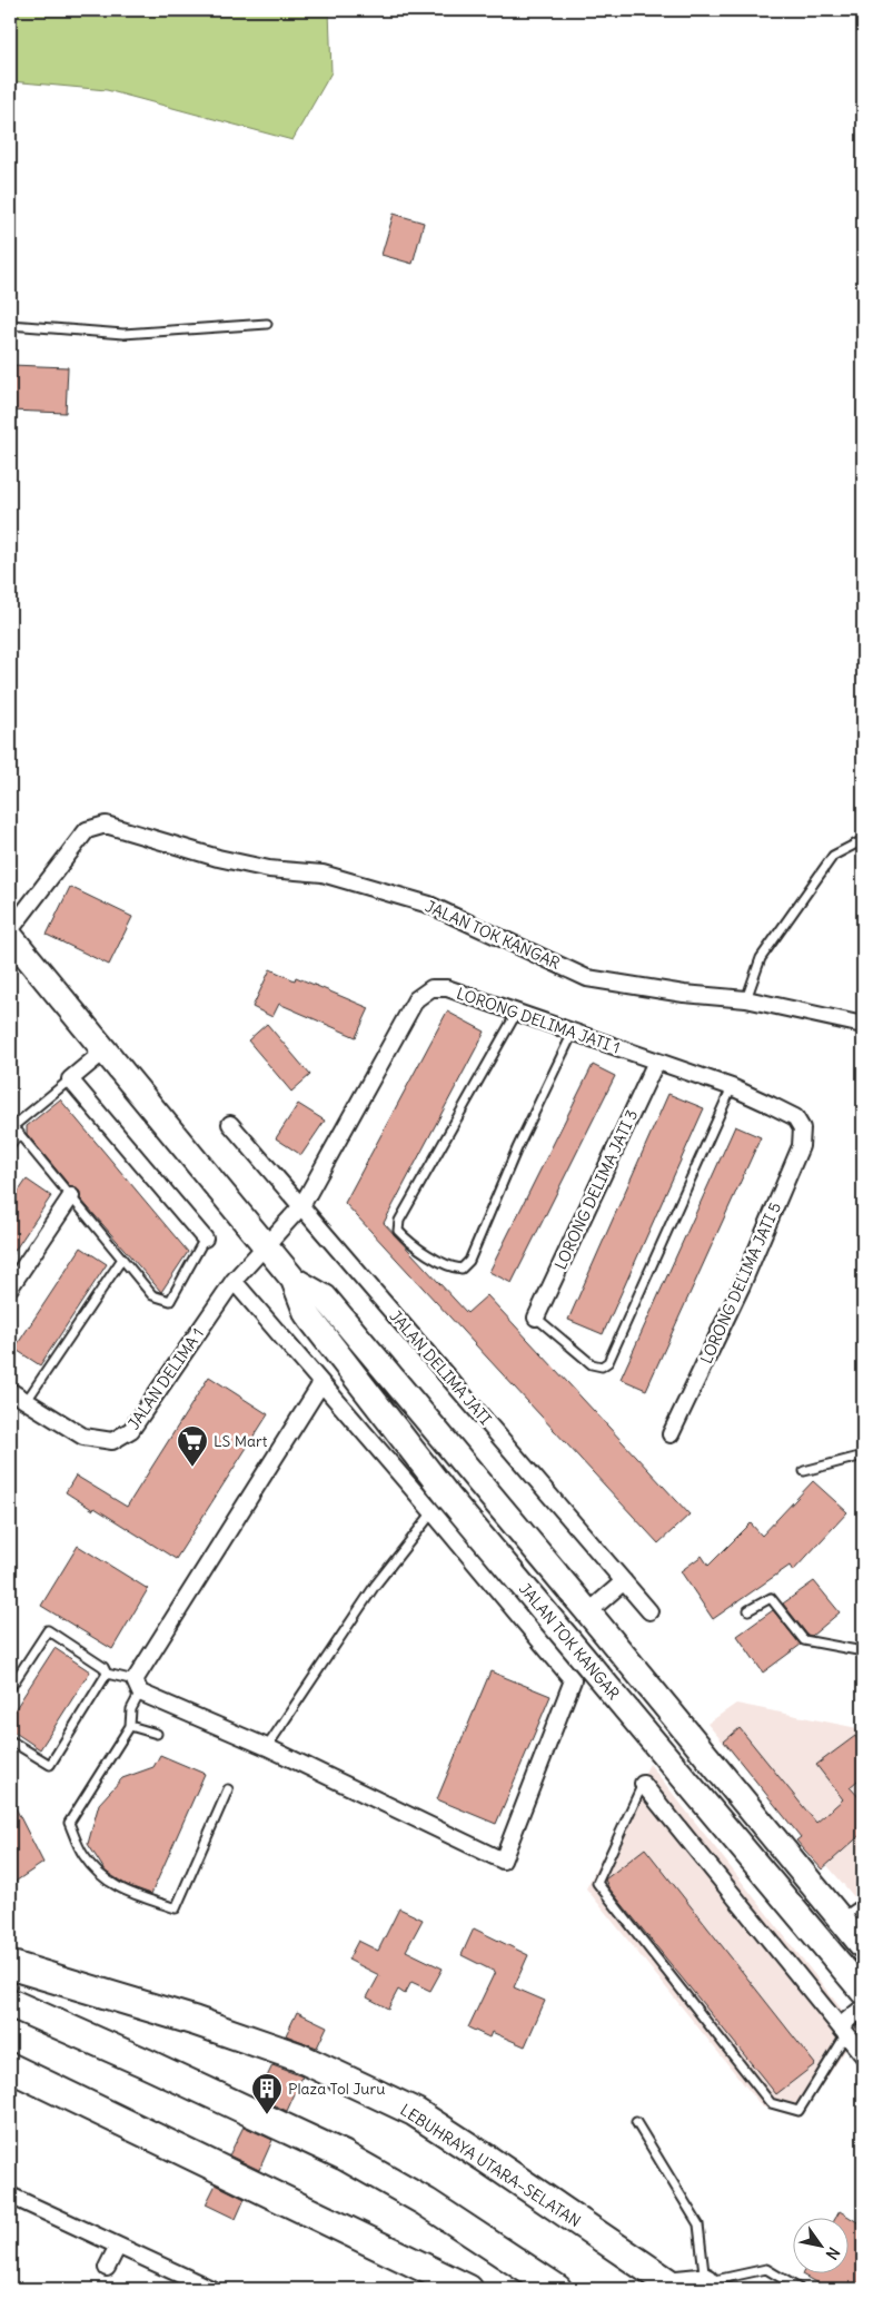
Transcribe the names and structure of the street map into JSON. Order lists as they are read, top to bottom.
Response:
{
  "streets": {
    "highway": ["LEBUHRAYA UTARA–SELATAN"],
    "main road": ["JALAN TOK KANGAR"],
    "street": [
      "LORONG DELIMA JATI 1",
      "LORONG DELIMA JATI 3",
      "LORONG DELIMA JATI 5",
      "JALAN DELIMA JATI",
      "JALAN DELIMA 1"
    ]
  },
  "crossings": [
    ["JALAN TOK KANGAR", "LORONG DELIMA JATI 1"],
    ["JALAN TOK KANGAR", "JALAN DELIMA 1"],
    ["LORONG DELIMA JATI 1", "LORONG DELIMA JATI 3"],
    ["LORONG DELIMA JATI 1", "LORONG DELIMA JATI 5"],
    ["LORONG DELIMA JATI 1", "JALAN DELIMA JATI"],
    ["LORONG DELIMA JATI 1", "JALAN DELIMA 1"]
  ],
  "places": {
    "supermarket": ["LS Mart"],
    "building": ["Plaza Tol Juru"]
  },
  "north": "bottom right"
}
